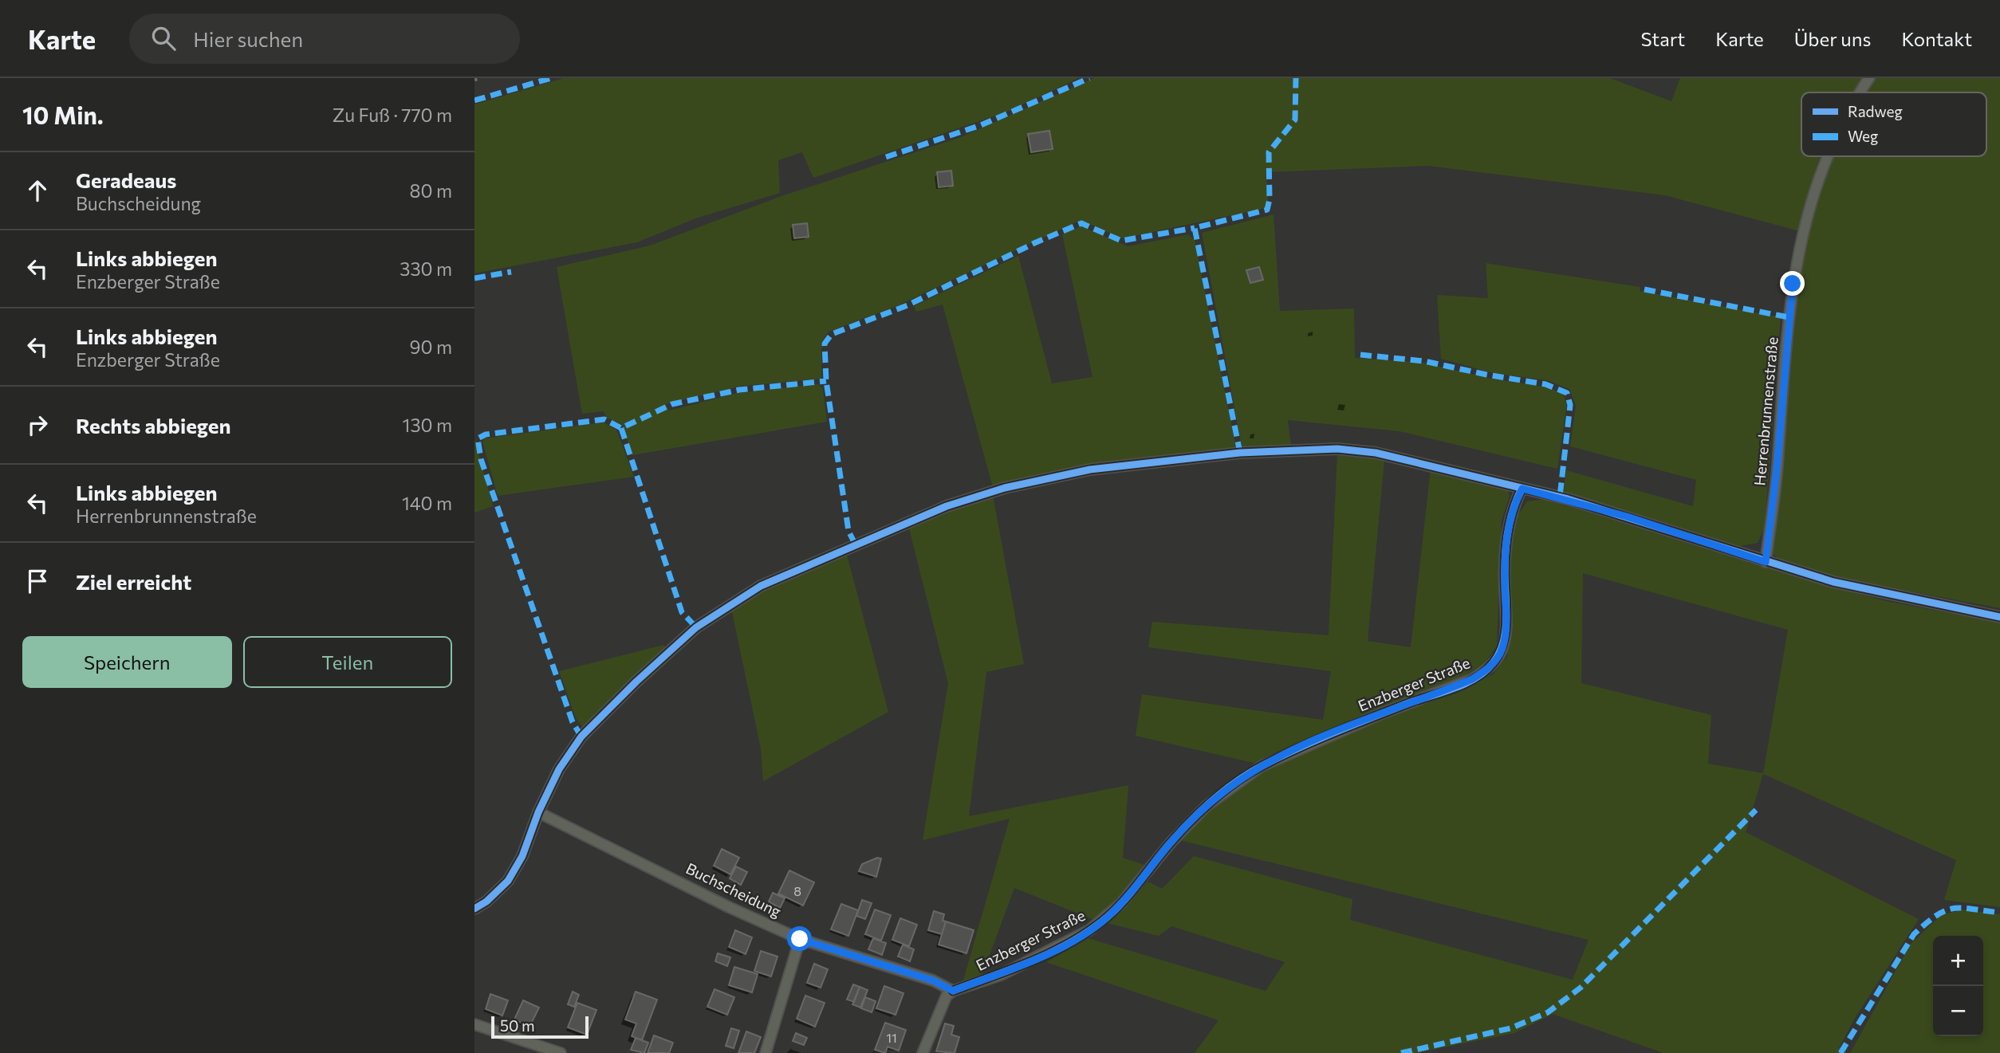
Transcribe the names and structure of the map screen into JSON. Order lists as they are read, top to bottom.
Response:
{
  "streets": {
    "street": ["Herrenbrunnenstraße", "Enzberger Straße", "Buchscheidung"]
  },
  "crossings": [
    ["Enzberger Straße", "Buchscheidung"]
  ],
  "house_numbers": ["8", "11"],
  "legend": ["Radweg", "Weg"],
  "scale_bar": "50 m",
  "page": {
    "header": "Karte",
    "search": "Hier suchen",
    "nav": [
      "Start",
      "Karte",
      "Über uns",
      "Kontakt"
    ],
    "heading": ["10 Min.", "Zu Fuß · 770 m"],
    "list": [
      ["Geradeaus", "Buchscheidung", "80 m"],
      ["Links abbiegen", "Enzberger Straße", "330 m"],
      ["Links abbiegen", "Enzberger Straße", "90 m"],
      ["Rechts abbiegen", "130 m"],
      ["Links abbiegen", "Herrenbrunnenstraße", "140 m"],
      "Ziel erreicht"
    ],
    "buttons": ["Speichern", "Teilen"],
    "map_buttons": ["+", "−"],
    "scale": "50 m"
  }
}
